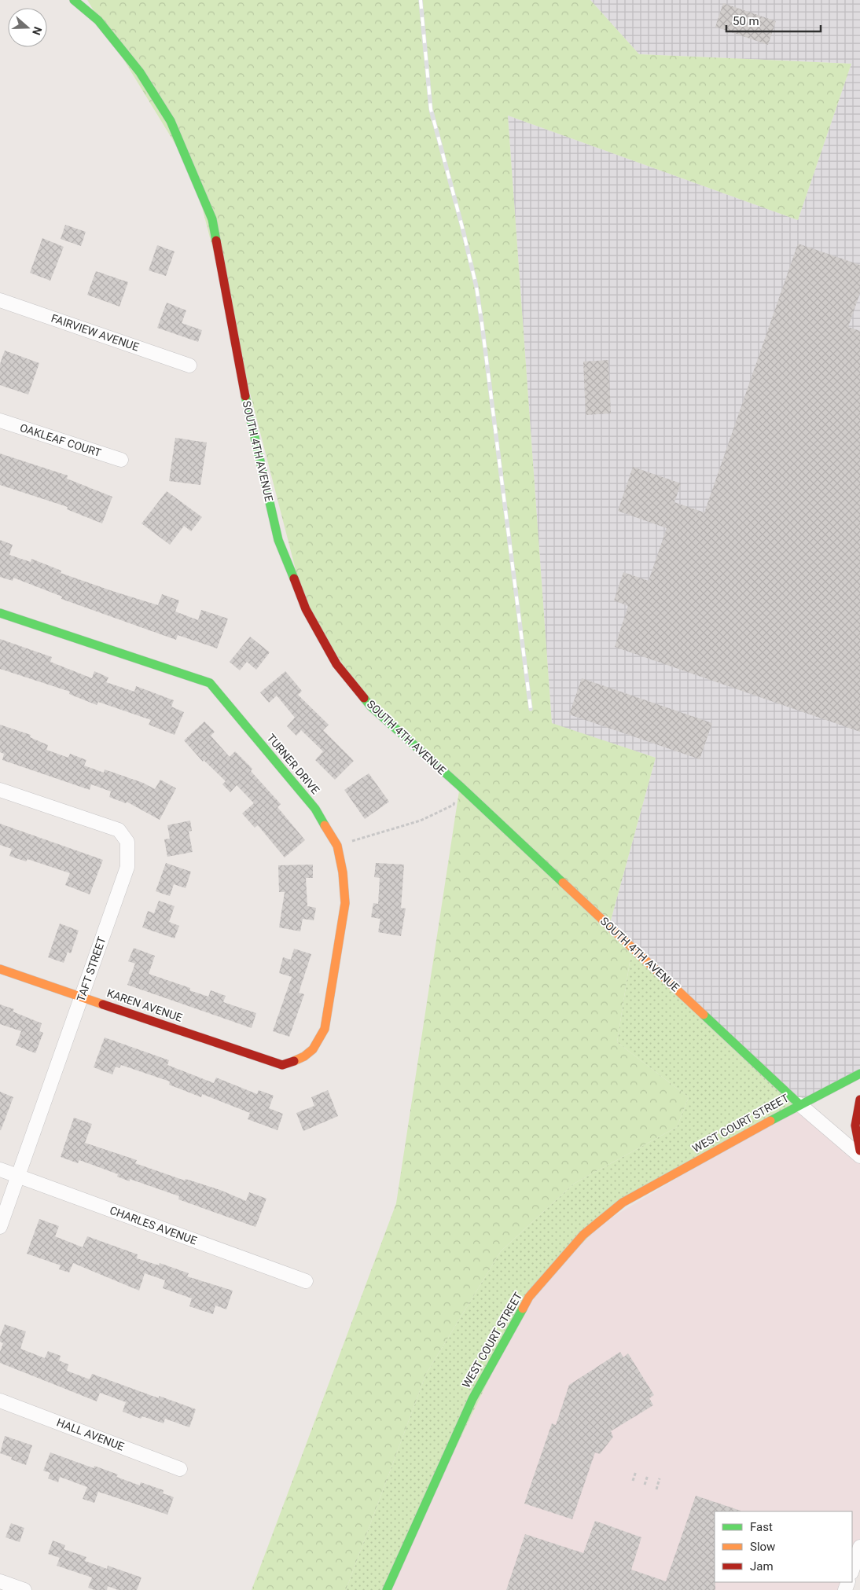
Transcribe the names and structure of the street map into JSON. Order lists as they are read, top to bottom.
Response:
{
  "streets": {
    "street": [
      "FAIRVIEW AVENUE",
      "OAKLEAF COURT",
      "SOUTH 4TH AVENUE",
      "TURNER DRIVE",
      "TAFT STREET",
      "KAREN AVENUE",
      "WEST COURT STREET",
      "CHARLES AVENUE",
      "HALL AVENUE"
    ]
  },
  "crossings": [
    ["SOUTH 4TH AVENUE", "WEST COURT STREET"],
    ["TURNER DRIVE", "KAREN AVENUE"],
    ["TAFT STREET", "KAREN AVENUE"],
    ["TAFT STREET", "CHARLES AVENUE"]
  ],
  "legend": ["Fast", "Slow", "Jam"],
  "scale_bar": "50 m",
  "north": "right"
}
